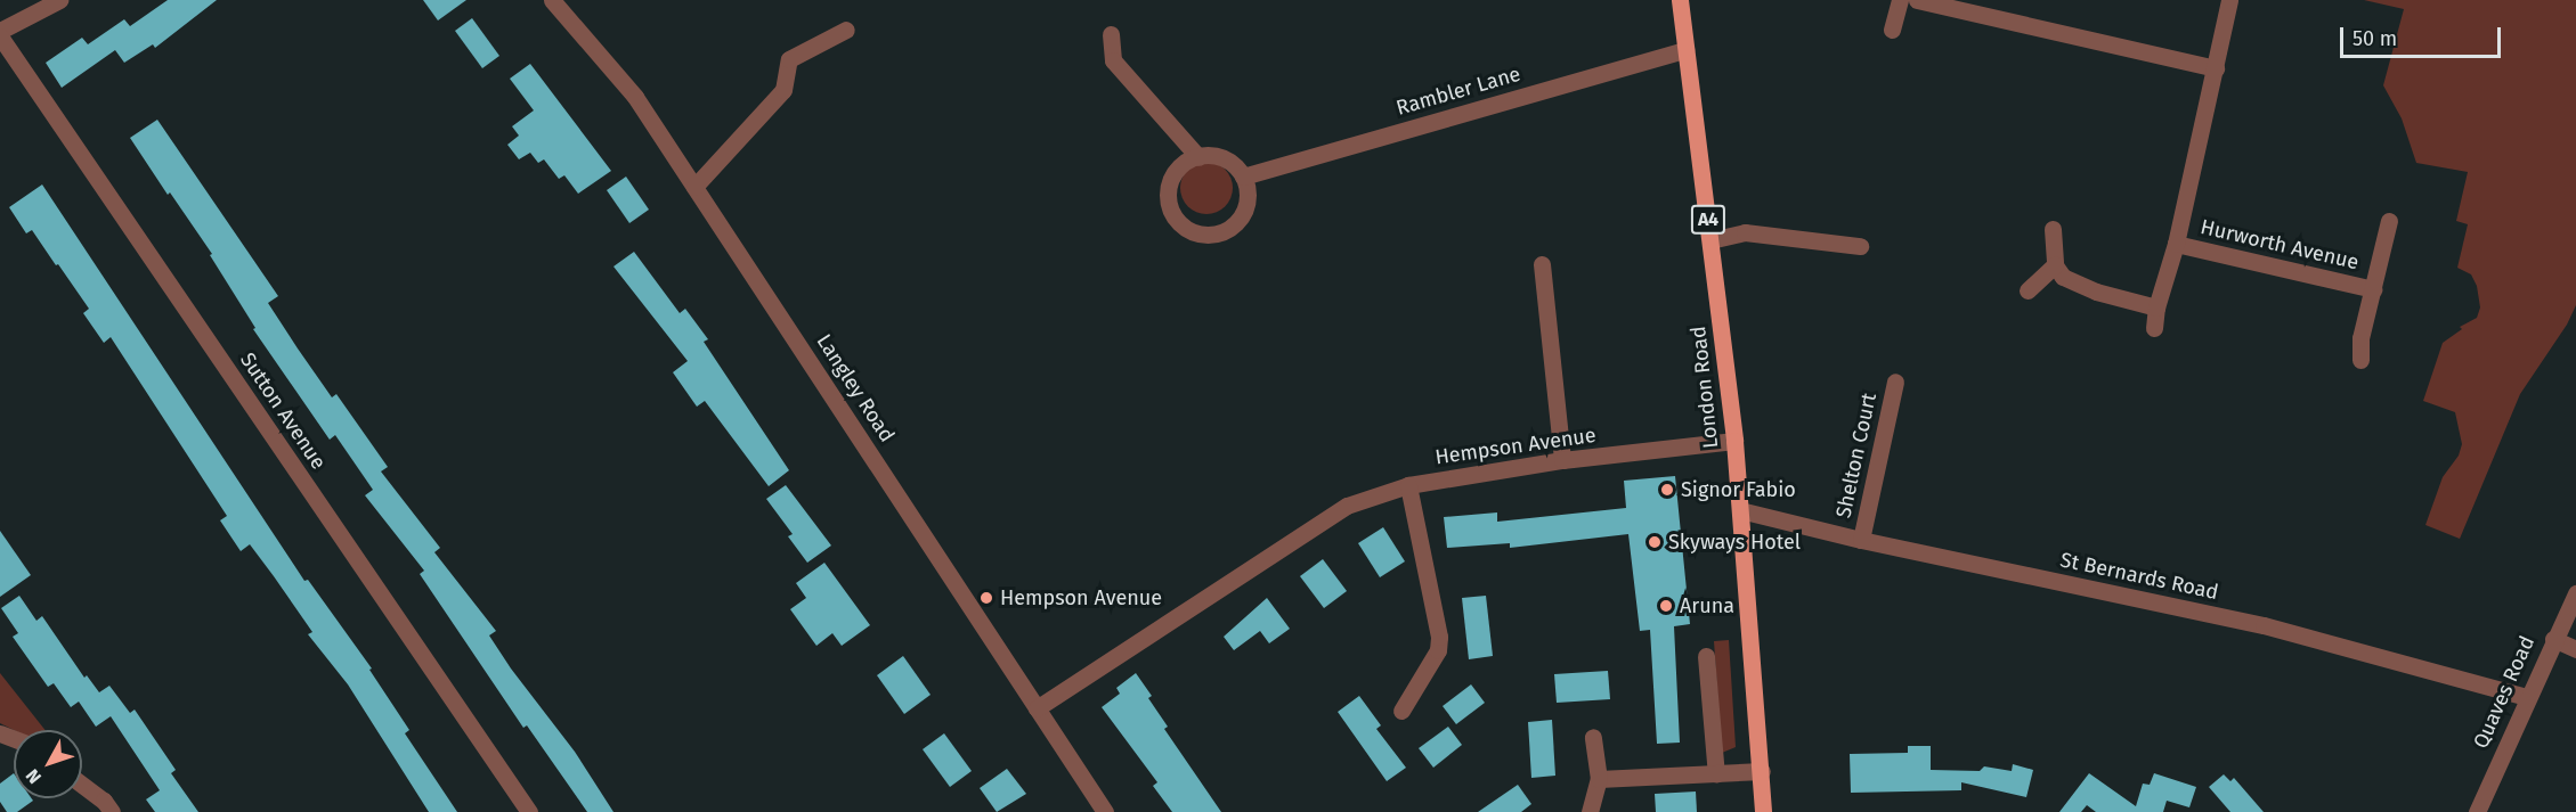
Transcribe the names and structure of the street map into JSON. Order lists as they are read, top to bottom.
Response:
{
  "streets": {
    "main road": ["A4", "London Road"],
    "street": [
      "Rambler Lane",
      "Hurworth Avenue",
      "Langley Road",
      "Sutton Avenue",
      "Hempson Avenue",
      "Shelton Court",
      "St Bernards Road",
      "Quaves Road"
    ]
  },
  "crossings": [
    ["Rambler Lane", "London Road"],
    ["London Road", "Hempson Avenue"],
    ["London Road", "St Bernards Road"],
    ["Langley Road", "Hempson Avenue"],
    ["Shelton Court", "St Bernards Road"],
    ["St Bernards Road", "Quaves Road"]
  ],
  "places": [
    "Signor Fabio",
    "Skyways Hotel",
    "Hempson Avenue",
    "Aruna"
  ],
  "scale_bar": "50 m",
  "north": "bottom left"
}
